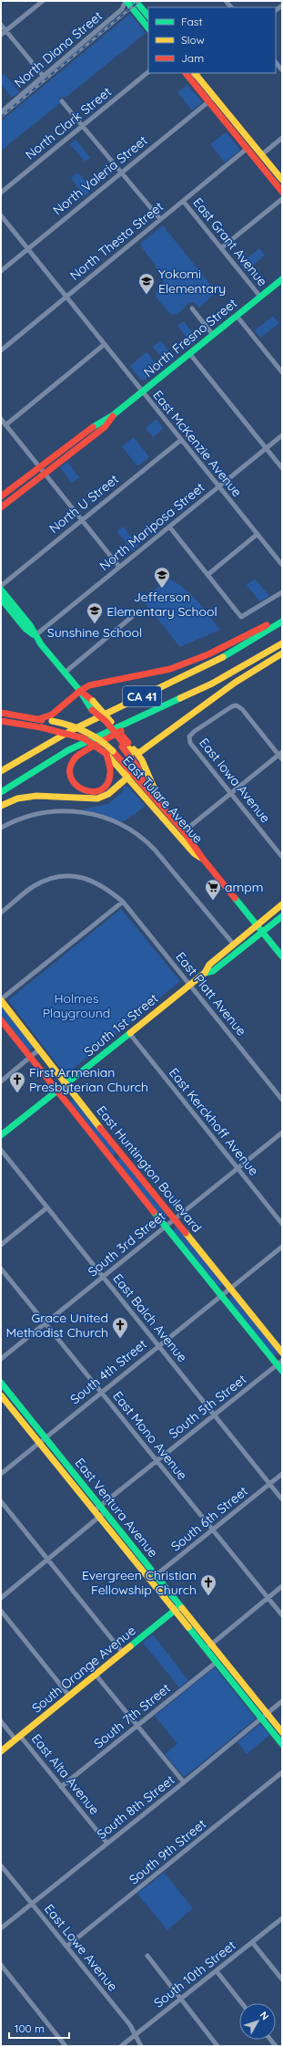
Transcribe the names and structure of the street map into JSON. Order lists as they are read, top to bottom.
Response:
{
  "streets": {
    "main road": [
      "North Fresno Street",
      "CA 41",
      "East Tulare Avenue",
      "South 1st Street",
      "East Huntington Boulevard",
      "East Ventura Avenue",
      "South Orange Avenue"
    ],
    "street": [
      "North Diana Street",
      "North Clark Street",
      "North Valeria Street",
      "North Thesta Street",
      "East Grant Avenue",
      "East McKenzie Avenue",
      "North U Street",
      "North Mariposa Street",
      "East Iowa Avenue",
      "East Platt Avenue",
      "East Kerckhoff Avenue",
      "South 3rd Street",
      "East Balch Avenue",
      "South 4th Street",
      "South 5th Street",
      "East Mono Avenue",
      "South 6th Street",
      "South 7th Street",
      "East Alta Avenue",
      "South 8th Street",
      "South 9th Street",
      "East Lowe Avenue",
      "South 10th Street"
    ]
  },
  "crossings": [
    ["North Valeria Street", "East McKenzie Avenue"],
    ["North Thesta Street", "East Grant Avenue"],
    ["North Thesta Street", "East McKenzie Avenue"],
    ["East Grant Avenue", "North Fresno Street"],
    ["North Fresno Street", "East McKenzie Avenue"],
    ["East McKenzie Avenue", "North U Street"],
    ["East McKenzie Avenue", "North Mariposa Street"],
    ["East Tulare Avenue", "South 1st Street"],
    ["East Platt Avenue", "South 1st Street"],
    ["South 1st Street", "East Kerckhoff Avenue"],
    ["South 1st Street", "East Huntington Boulevard"],
    ["East Kerckhoff Avenue", "South 3rd Street"],
    ["East Huntington Boulevard", "South 3rd Street"],
    ["East Huntington Boulevard", "South 4th Street"],
    ["East Huntington Boulevard", "South 5th Street"],
    ["South 3rd Street", "East Balch Avenue"],
    ["South 3rd Street", "East Mono Avenue"],
    ["East Balch Avenue", "South 4th Street"],
    ["East Balch Avenue", "South 5th Street"],
    ["East Balch Avenue", "South 6th Street"],
    ["South 4th Street", "East Mono Avenue"],
    ["South 4th Street", "East Ventura Avenue"],
    ["South 5th Street", "East Mono Avenue"],
    ["South 5th Street", "East Ventura Avenue"],
    ["East Mono Avenue", "South 6th Street"],
    ["East Ventura Avenue", "South 6th Street"],
    ["East Ventura Avenue", "South Orange Avenue"],
    ["East Ventura Avenue", "South 7th Street"],
    ["East Ventura Avenue", "South 8th Street"],
    ["South Orange Avenue", "East Alta Avenue"],
    ["South 7th Street", "East Alta Avenue"],
    ["East Alta Avenue", "South 8th Street"],
    ["South 8th Street", "East Lowe Avenue"],
    ["South 9th Street", "East Lowe Avenue"],
    ["East Lowe Avenue", "South 10th Street"]
  ],
  "parks": ["Holmes Playground"],
  "places": {
    "school or university": ["Yokomi Elementary", "Jefferson Elementary School", "Sunshine School"],
    "supermarket": ["ampm"],
    "church": ["First Armenian Presbyterian Church", "Grace United Methodist Church", "Evergreen Christian Fellowship Church"]
  },
  "legend": ["Fast", "Slow", "Jam"],
  "scale_bar": "100 m",
  "north": "top right"
}
